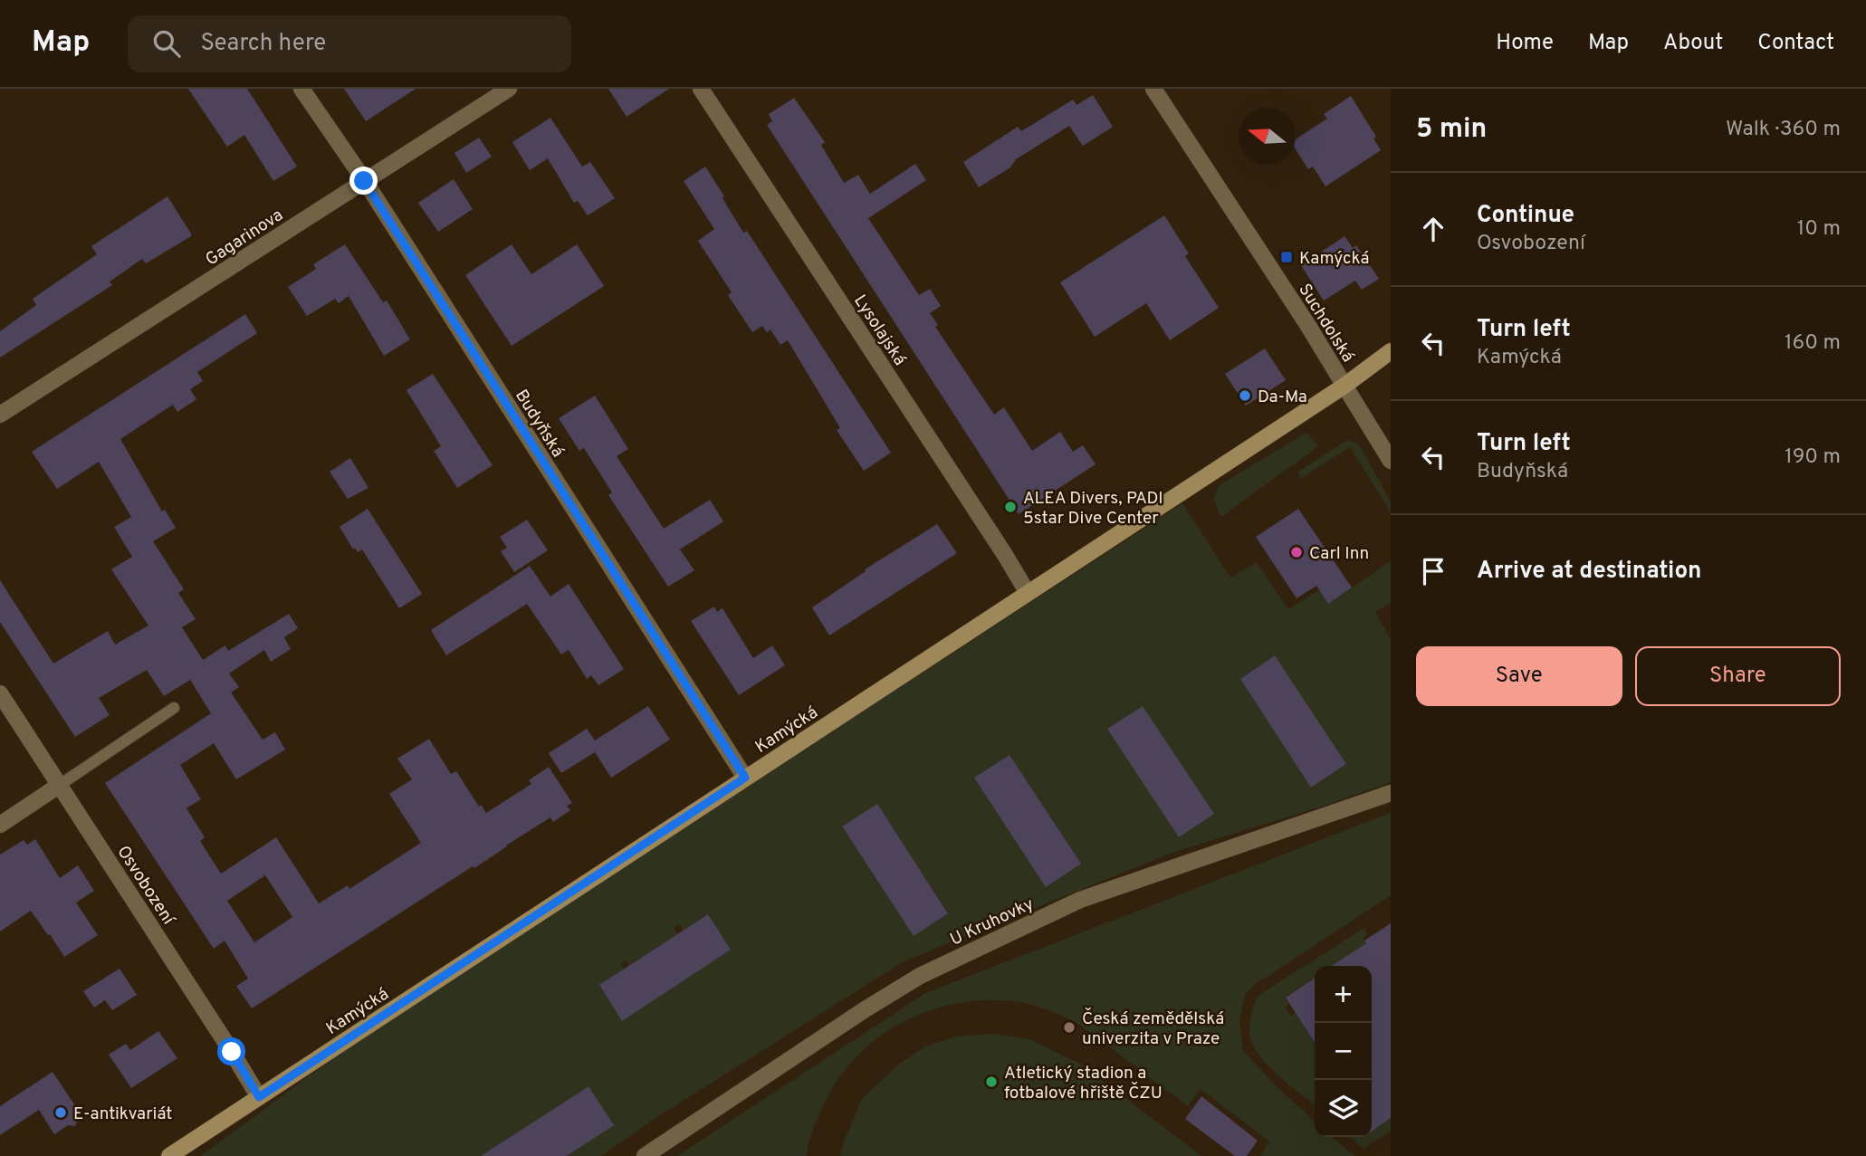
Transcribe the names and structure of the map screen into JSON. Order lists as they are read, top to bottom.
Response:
{
  "streets": {
    "main road": ["Kamýcká"],
    "street": [
      "Gagarinova",
      "Suchdolská",
      "Lysolajská",
      "Budyňská",
      "Osvobození",
      "U Kruhovky"
    ]
  },
  "crossings": [
    ["Gagarinova", "Budyňská"],
    ["Suchdolská", "Kamýcká"],
    ["Lysolajská", "Kamýcká"],
    ["Budyňská", "Kamýcká"],
    ["Kamýcká", "Osvobození"]
  ],
  "places": {
    "transit": ["Kamýcká"],
    "other": [
      "Da-Ma",
      "ALEA Divers, PADI 5star Dive Center",
      "Carl Inn",
      "Česká zemědělská univerzita v Praze",
      "Atletický stadion a fotbalové hřiště ČZU",
      "E-antikvariát"
    ]
  },
  "north": "left",
  "page": {
    "header": "Map",
    "search": "Search here",
    "nav": [
      "Home",
      "Map",
      "About",
      "Contact"
    ],
    "heading": ["5 min", "Walk · 360 m"],
    "list": [
      ["Continue", "Osvobození", "10 m"],
      ["Turn left", "Kamýcká", "160 m"],
      ["Turn left", "Budyňská", "190 m"],
      "Arrive at destination"
    ],
    "buttons": ["Save", "Share"],
    "map_buttons": ["+", "−"]
  }
}
